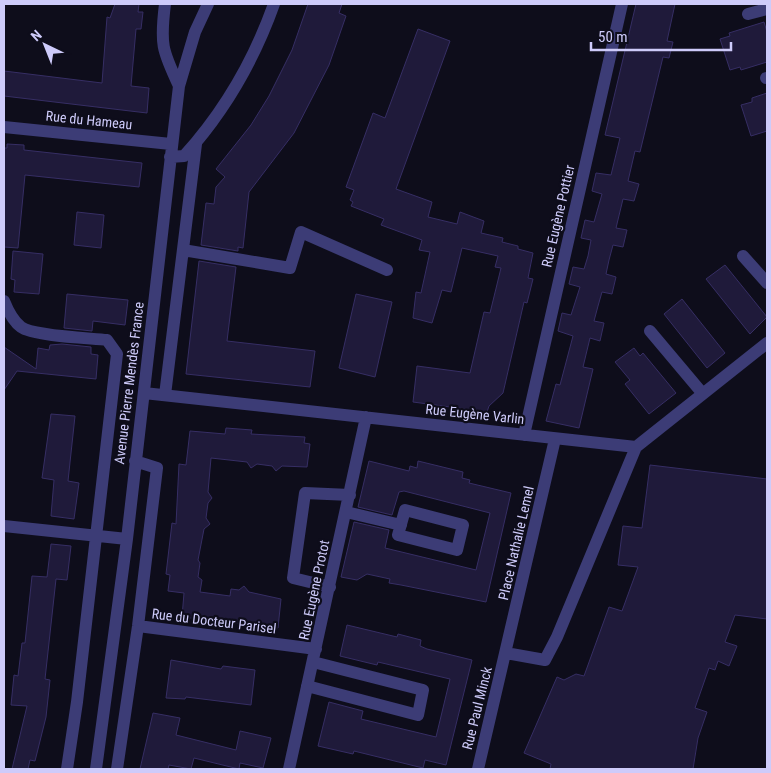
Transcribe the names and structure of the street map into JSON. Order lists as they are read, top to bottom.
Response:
{
  "streets": {
    "street": [
      "Rue du Hameau",
      "Rue Eugène Pottier",
      "Avenue Pierre Mendès France",
      "Rue Eugène Varlin",
      "Place Nathalie Lemel",
      "Rue Eugène Protot",
      "Rue du Docteur Parisel",
      "Rue Paul Minck"
    ]
  },
  "crossings": [
    ["Rue du Hameau", "Avenue Pierre Mendès France"],
    ["Rue Eugène Pottier", "Rue Eugène Varlin"],
    ["Avenue Pierre Mendès France", "Rue Eugène Varlin"],
    ["Rue Eugène Varlin", "Place Nathalie Lemel"],
    ["Rue Eugène Varlin", "Rue Eugène Protot"],
    ["Place Nathalie Lemel", "Rue Paul Minck"],
    ["Rue Eugène Protot", "Rue du Docteur Parisel"]
  ],
  "scale_bar": "50 m",
  "north": "top left"
}
